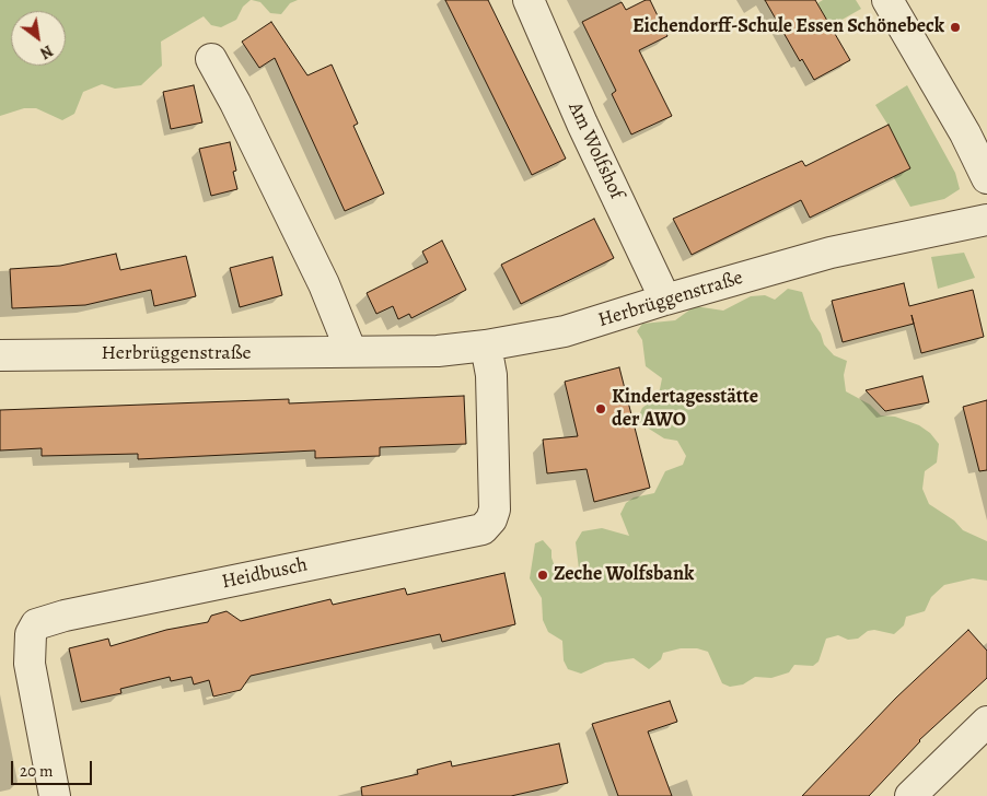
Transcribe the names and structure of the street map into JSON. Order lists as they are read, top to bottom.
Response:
{
  "streets": {
    "street": ["Am Wolfshof", "Herbrüggenstraße", "Heidbusch"]
  },
  "crossings": [
    ["Am Wolfshof", "Herbrüggenstraße"],
    ["Herbrüggenstraße", "Heidbusch"]
  ],
  "places": ["Eichendorff-Schule Essen Schönebeck", "Kindertagesstätte der AWO", "Zeche Wolfsbank"],
  "scale_bar": "20 m",
  "north": "bottom right"
}
